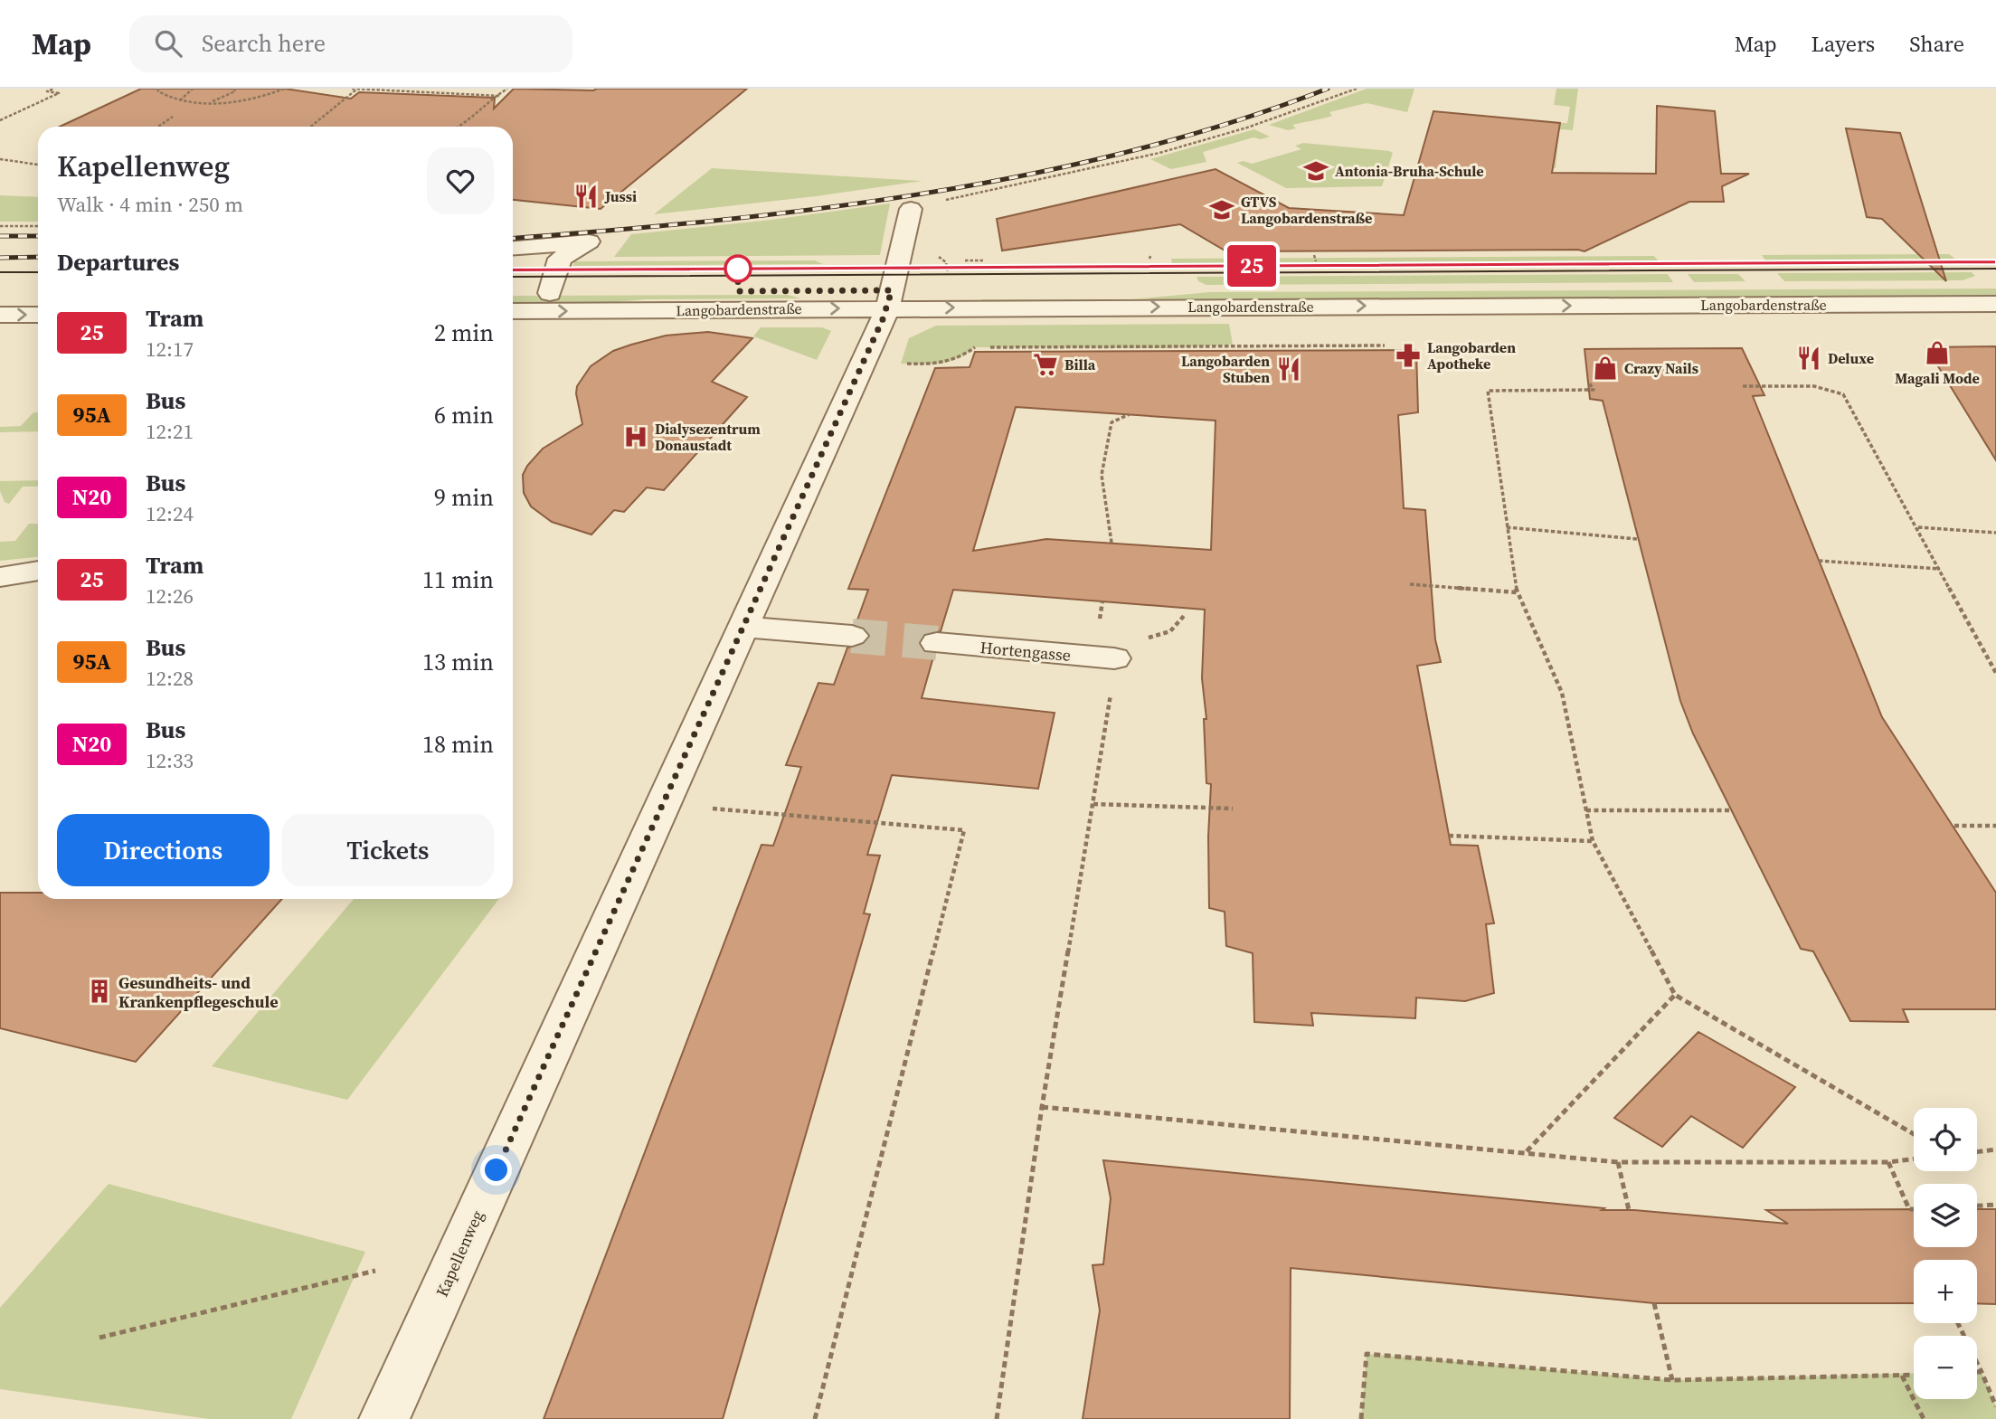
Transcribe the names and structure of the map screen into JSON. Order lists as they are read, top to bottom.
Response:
{
  "streets": {
    "street": ["Langobardenstraße", "Hortengasse", "Kapellenweg"]
  },
  "crossings": [
    ["Langobardenstraße", "Kapellenweg"]
  ],
  "places": {
    "school or university": ["Antonia-Bruha-Schule", "GTVS Langobardenstraße"],
    "restaurant": ["Jussi", "Deluxe", "Langobarden Stuben"],
    "shop": ["Magali Mode", "Crazy Nails"],
    "pharmacy": ["Langobarden Apotheke"],
    "supermarket": ["Billa"],
    "hospital": ["Dialysezentrum Donaustadt"],
    "building": ["Gesundheits- und Krankenpflegeschule"]
  },
  "lines": ["tram line 25"],
  "page": {
    "header": "Map",
    "search": "Search here",
    "nav": ["Map", "Layers", "Share"],
    "on_map": "25",
    "heading": [
      ["Kapellenweg", "Walk · 4 min · 250 m"],
      "Departures"
    ],
    "list": [
      {
        "mark": "25",
        "name": "Tram",
        "note": "12:17",
        "value": "2 min"
      },
      {
        "mark": "95A",
        "name": "Bus",
        "note": "12:21",
        "value": "6 min"
      },
      {
        "mark": "N20",
        "name": "Bus",
        "note": "12:24",
        "value": "9 min"
      },
      {
        "mark": "25",
        "name": "Tram",
        "note": "12:26",
        "value": "11 min"
      },
      {
        "mark": "95A",
        "name": "Bus",
        "note": "12:28",
        "value": "13 min"
      },
      {
        "mark": "N20",
        "name": "Bus",
        "note": "12:33",
        "value": "18 min"
      }
    ],
    "buttons": ["Directions", "Tickets"],
    "map_buttons": ["+", "−"]
  }
}
